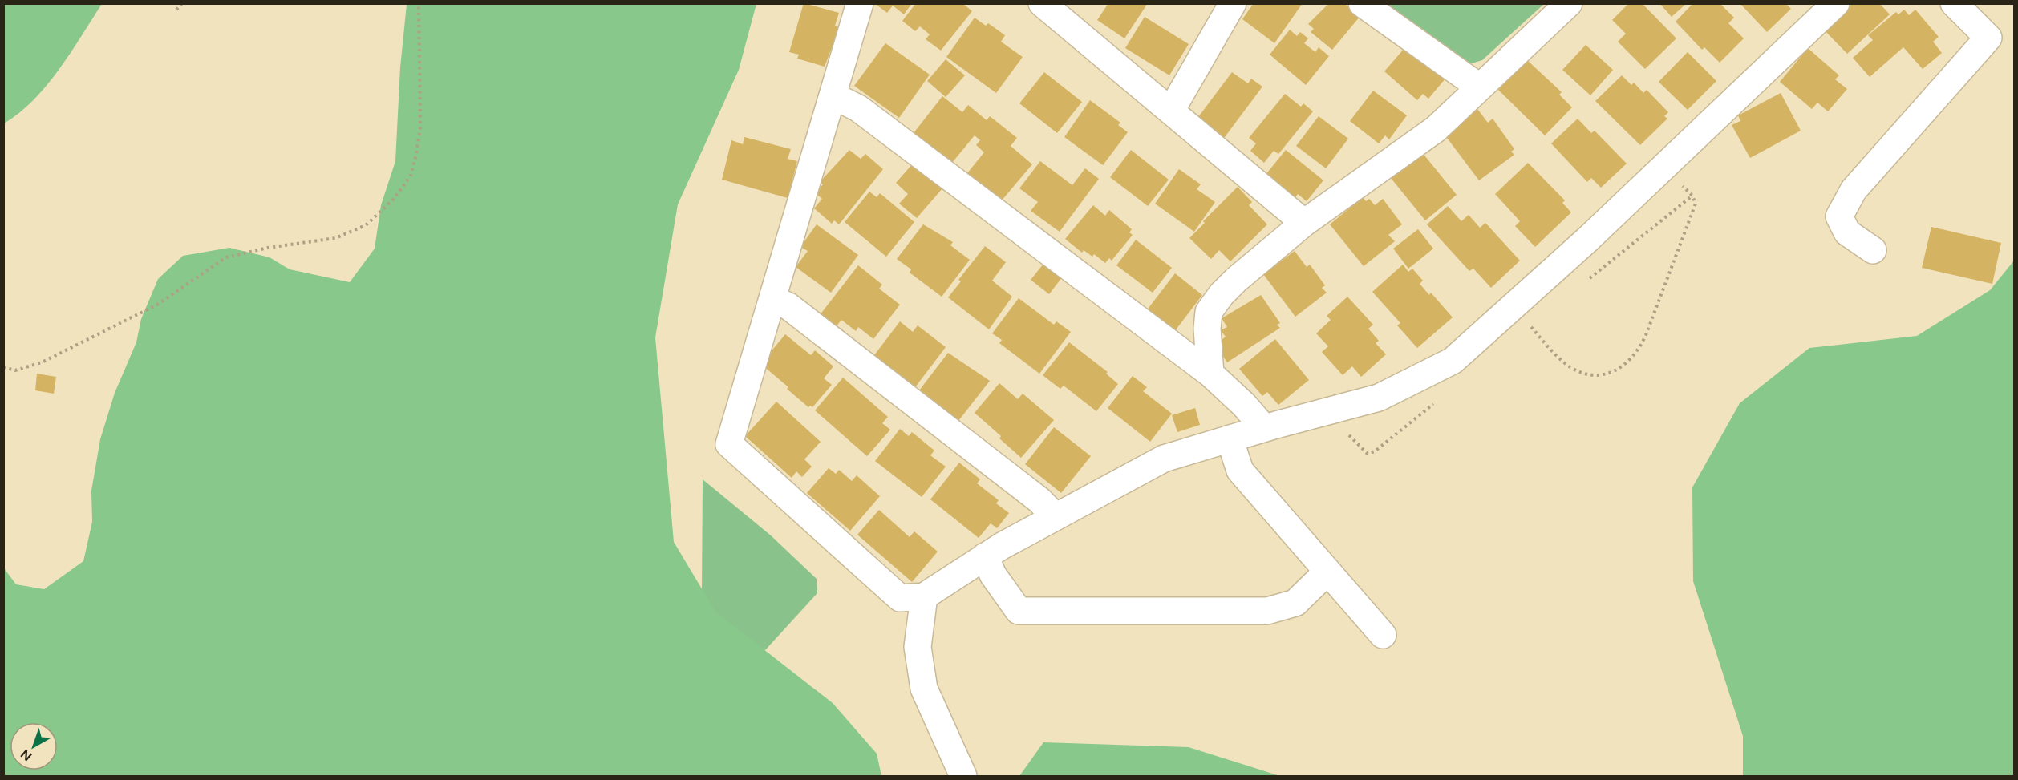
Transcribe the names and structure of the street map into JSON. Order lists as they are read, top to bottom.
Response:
{
  "north": "bottom left"
}
